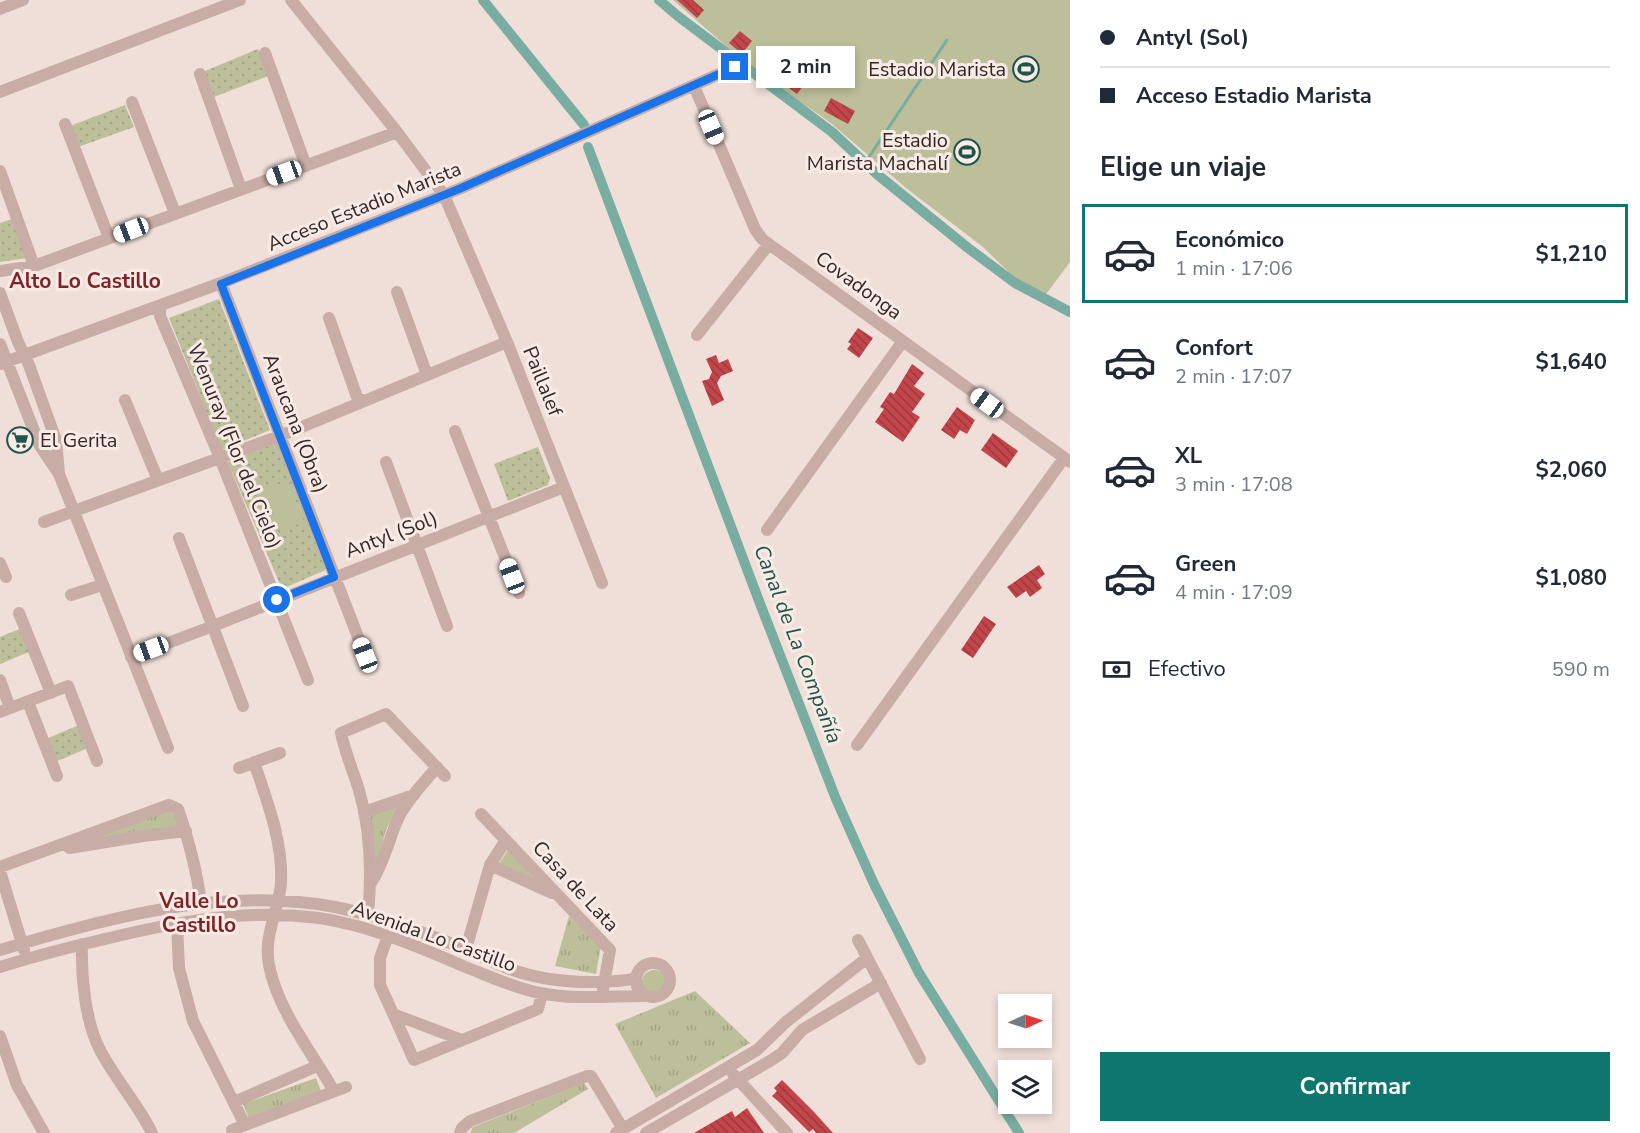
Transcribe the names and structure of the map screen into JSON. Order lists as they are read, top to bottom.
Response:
{
  "streets": {
    "street": [
      "Acceso Estadio Marista",
      "Covadonga",
      "Paillalef",
      "Araucana (Obra)",
      "Wenuray (Flor del Cielo)",
      "Antyl (Sol)",
      "Casa de Lata",
      "Avenida Lo Castillo"
    ]
  },
  "crossings": [
    ["Acceso Estadio Marista", "Covadonga"],
    ["Acceso Estadio Marista", "Paillalef"],
    ["Acceso Estadio Marista", "Araucana (Obra)"],
    ["Acceso Estadio Marista", "Wenuray (Flor del Cielo)"],
    ["Paillalef", "Antyl (Sol)"],
    ["Araucana (Obra)", "Antyl (Sol)"],
    ["Wenuray (Flor del Cielo)", "Antyl (Sol)"],
    ["Casa de Lata", "Avenida Lo Castillo"]
  ],
  "districts": ["Alto Lo Castillo", "Valle Lo Castillo"],
  "water": ["Canal de La Compañía"],
  "places": {
    "sports": ["Estadio Marista", "Estadio Marista Machalí"],
    "supermarket": ["El Gerita"]
  },
  "north": "right",
  "page": {
    "banner": ["Antyl (Sol)", "Acceso Estadio Marista"],
    "bubble": "2 min",
    "heading": "Elige un viaje",
    "list": [
      {
        "name": "Económico",
        "note": "1 min · 17:06",
        "value": "$1,210"
      },
      {
        "name": "Confort",
        "note": "2 min · 17:07",
        "value": "$1,640"
      },
      {
        "name": "XL",
        "note": "3 min · 17:08",
        "value": "$2,060"
      },
      {
        "name": "Green",
        "note": "4 min · 17:09",
        "value": "$1,080"
      }
    ],
    "pay": ["Efectivo", "590 m"],
    "buttons": "Confirmar"
  }
}
